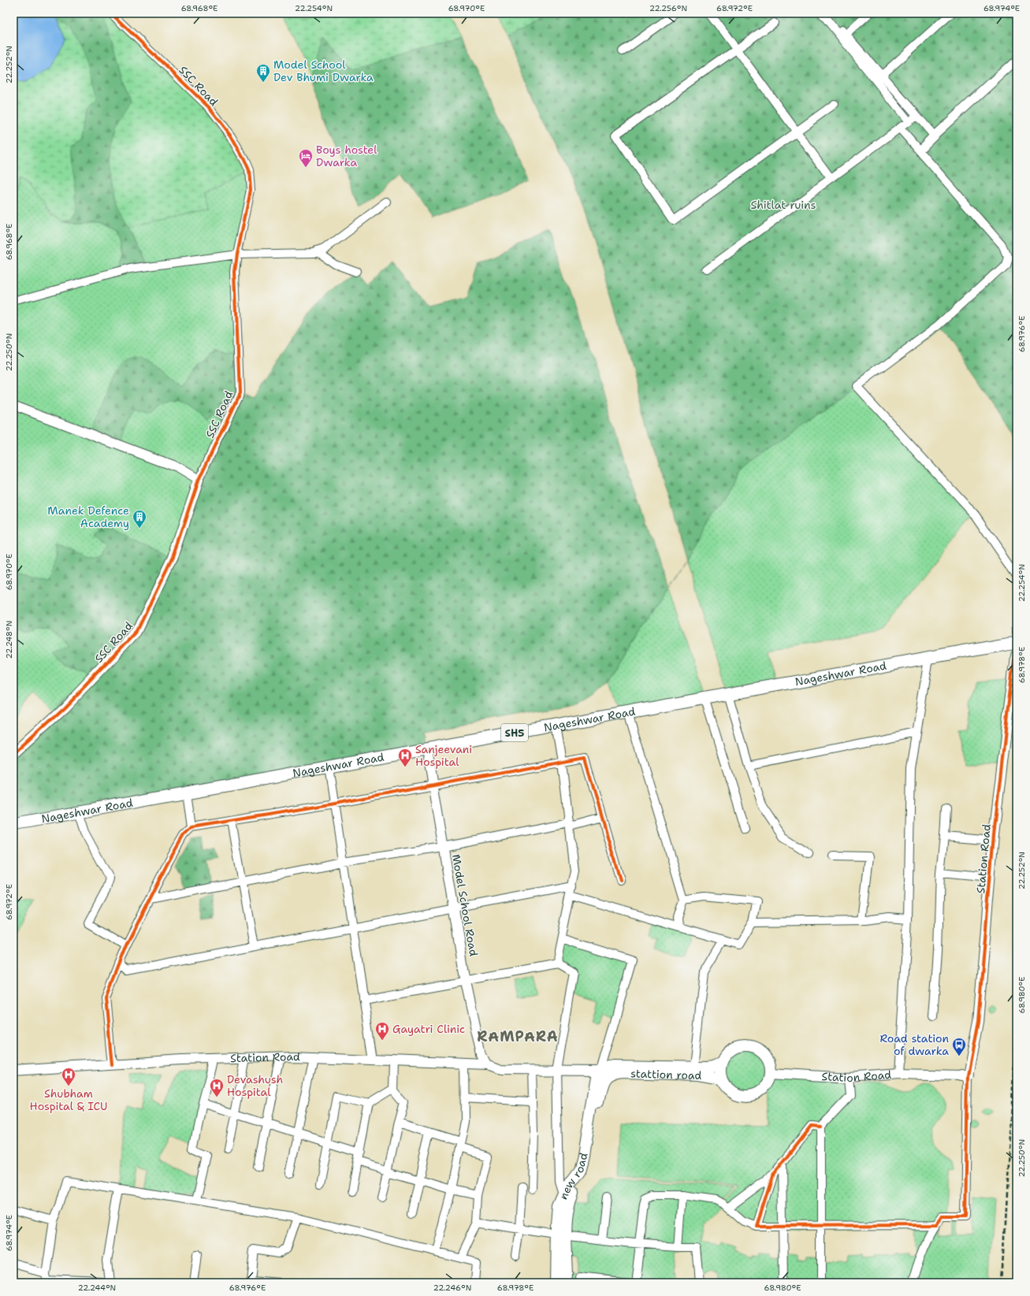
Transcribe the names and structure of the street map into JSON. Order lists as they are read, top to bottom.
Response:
{
  "streets": {
    "main road": [
      "Nageshwar Road",
      "SH5",
      "stattion road",
      "new road"
    ],
    "street": ["SSC Road", "Station Road", "Model School Road"]
  },
  "crossings": [
    ["Nageshwar Road", "Station Road"],
    ["Nageshwar Road", "Model School Road"],
    ["Station Road", "Model School Road"],
    ["Station Road", "stattion road"],
    ["stattion road", "new road"]
  ],
  "districts": ["RAMPARA"],
  "parks": ["Shitlat ruins"],
  "places": {
    "building": ["Model School Dev Bhumi Dwarka", "Manek Defence Academy"],
    "hotel": ["Boys hostel Dwarka"],
    "hospital": [
      "Sanjeevani Hospital",
      "Gayatri Clinic",
      "Shubham Hospital & ICU",
      "Devashush Hospital"
    ],
    "bus stop": ["Road station of dwarka"]
  },
  "coordinates": [
    "68.968°E",
    "22.254°N",
    "68.970°E",
    "22.256°N",
    "68.972°E",
    "68.974°E",
    "22.252°N",
    "68.976°E",
    "22.250°N",
    "22.248°N",
    "68.978°E",
    "68.980°E",
    "22.244°N",
    "22.246°N"
  ]
}
